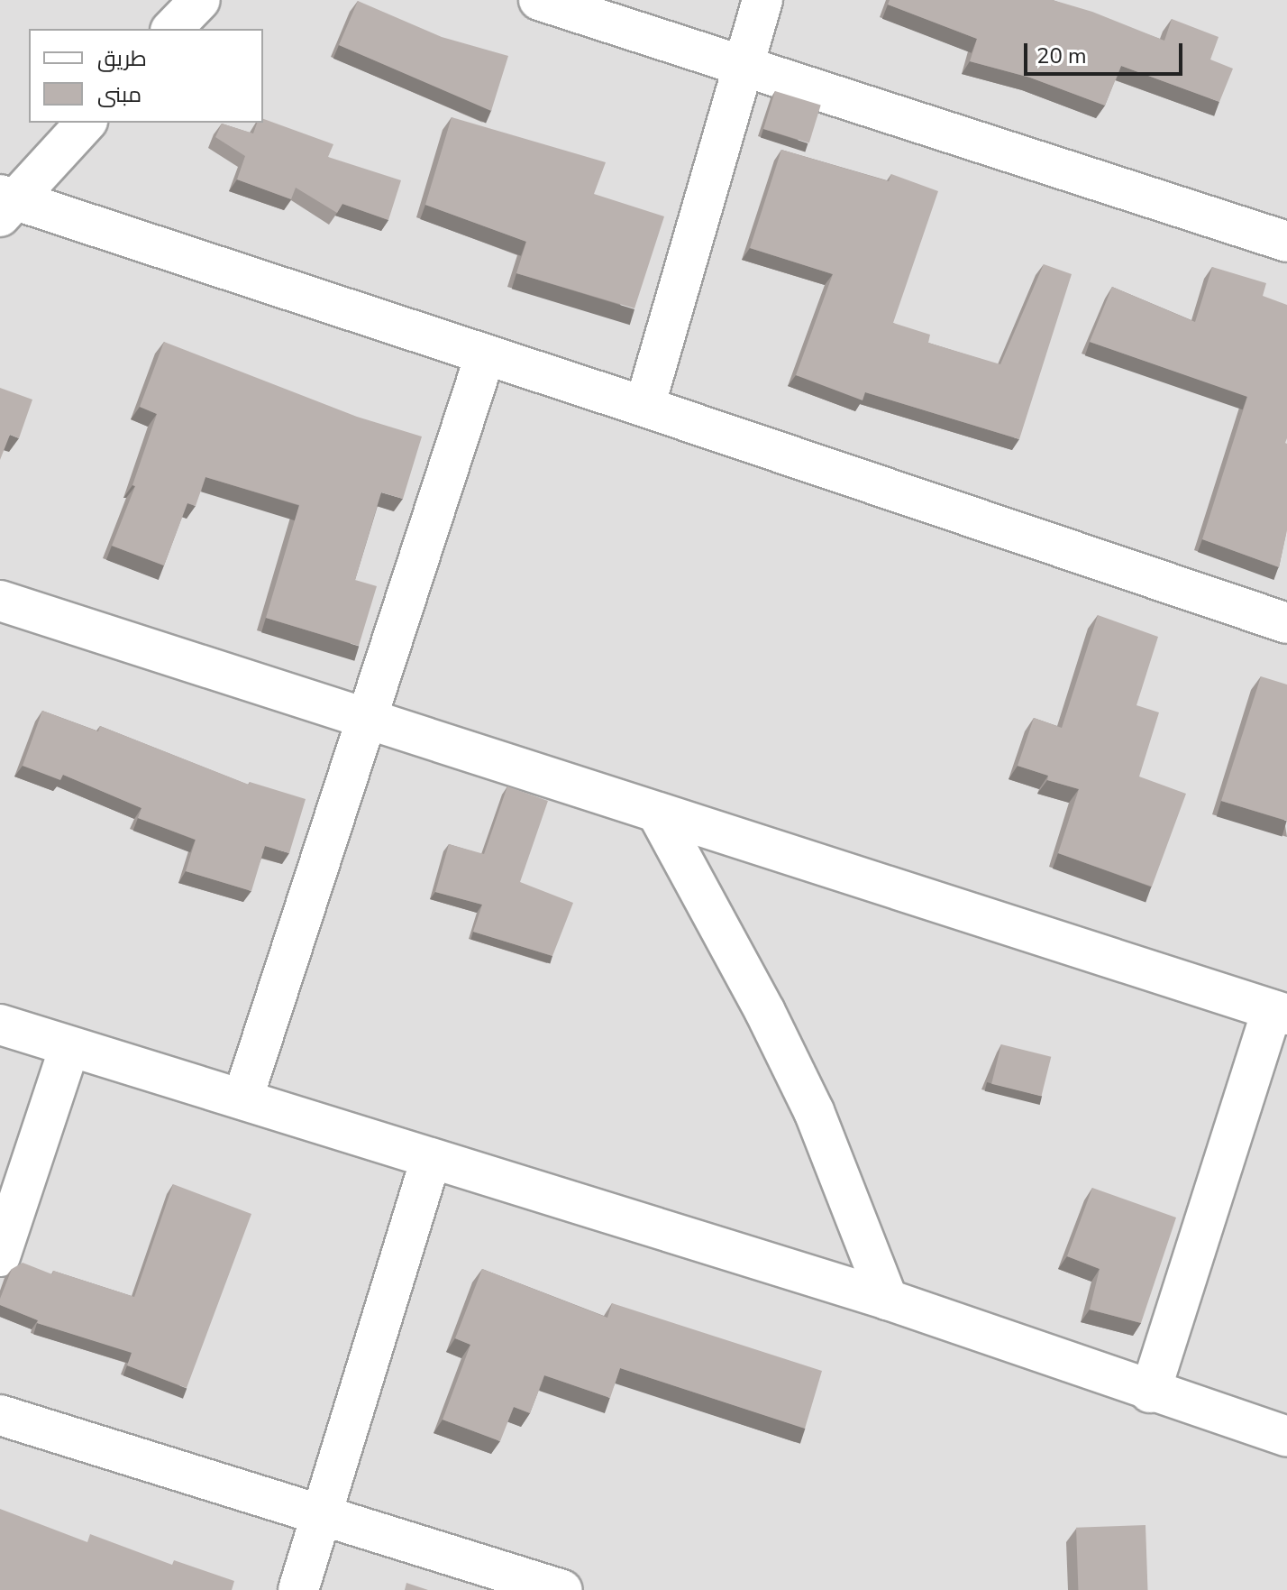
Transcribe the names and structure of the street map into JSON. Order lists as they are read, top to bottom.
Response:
{
  "legend": ["طريق", "مبنى"],
  "scale_bar": "20 m"
}
